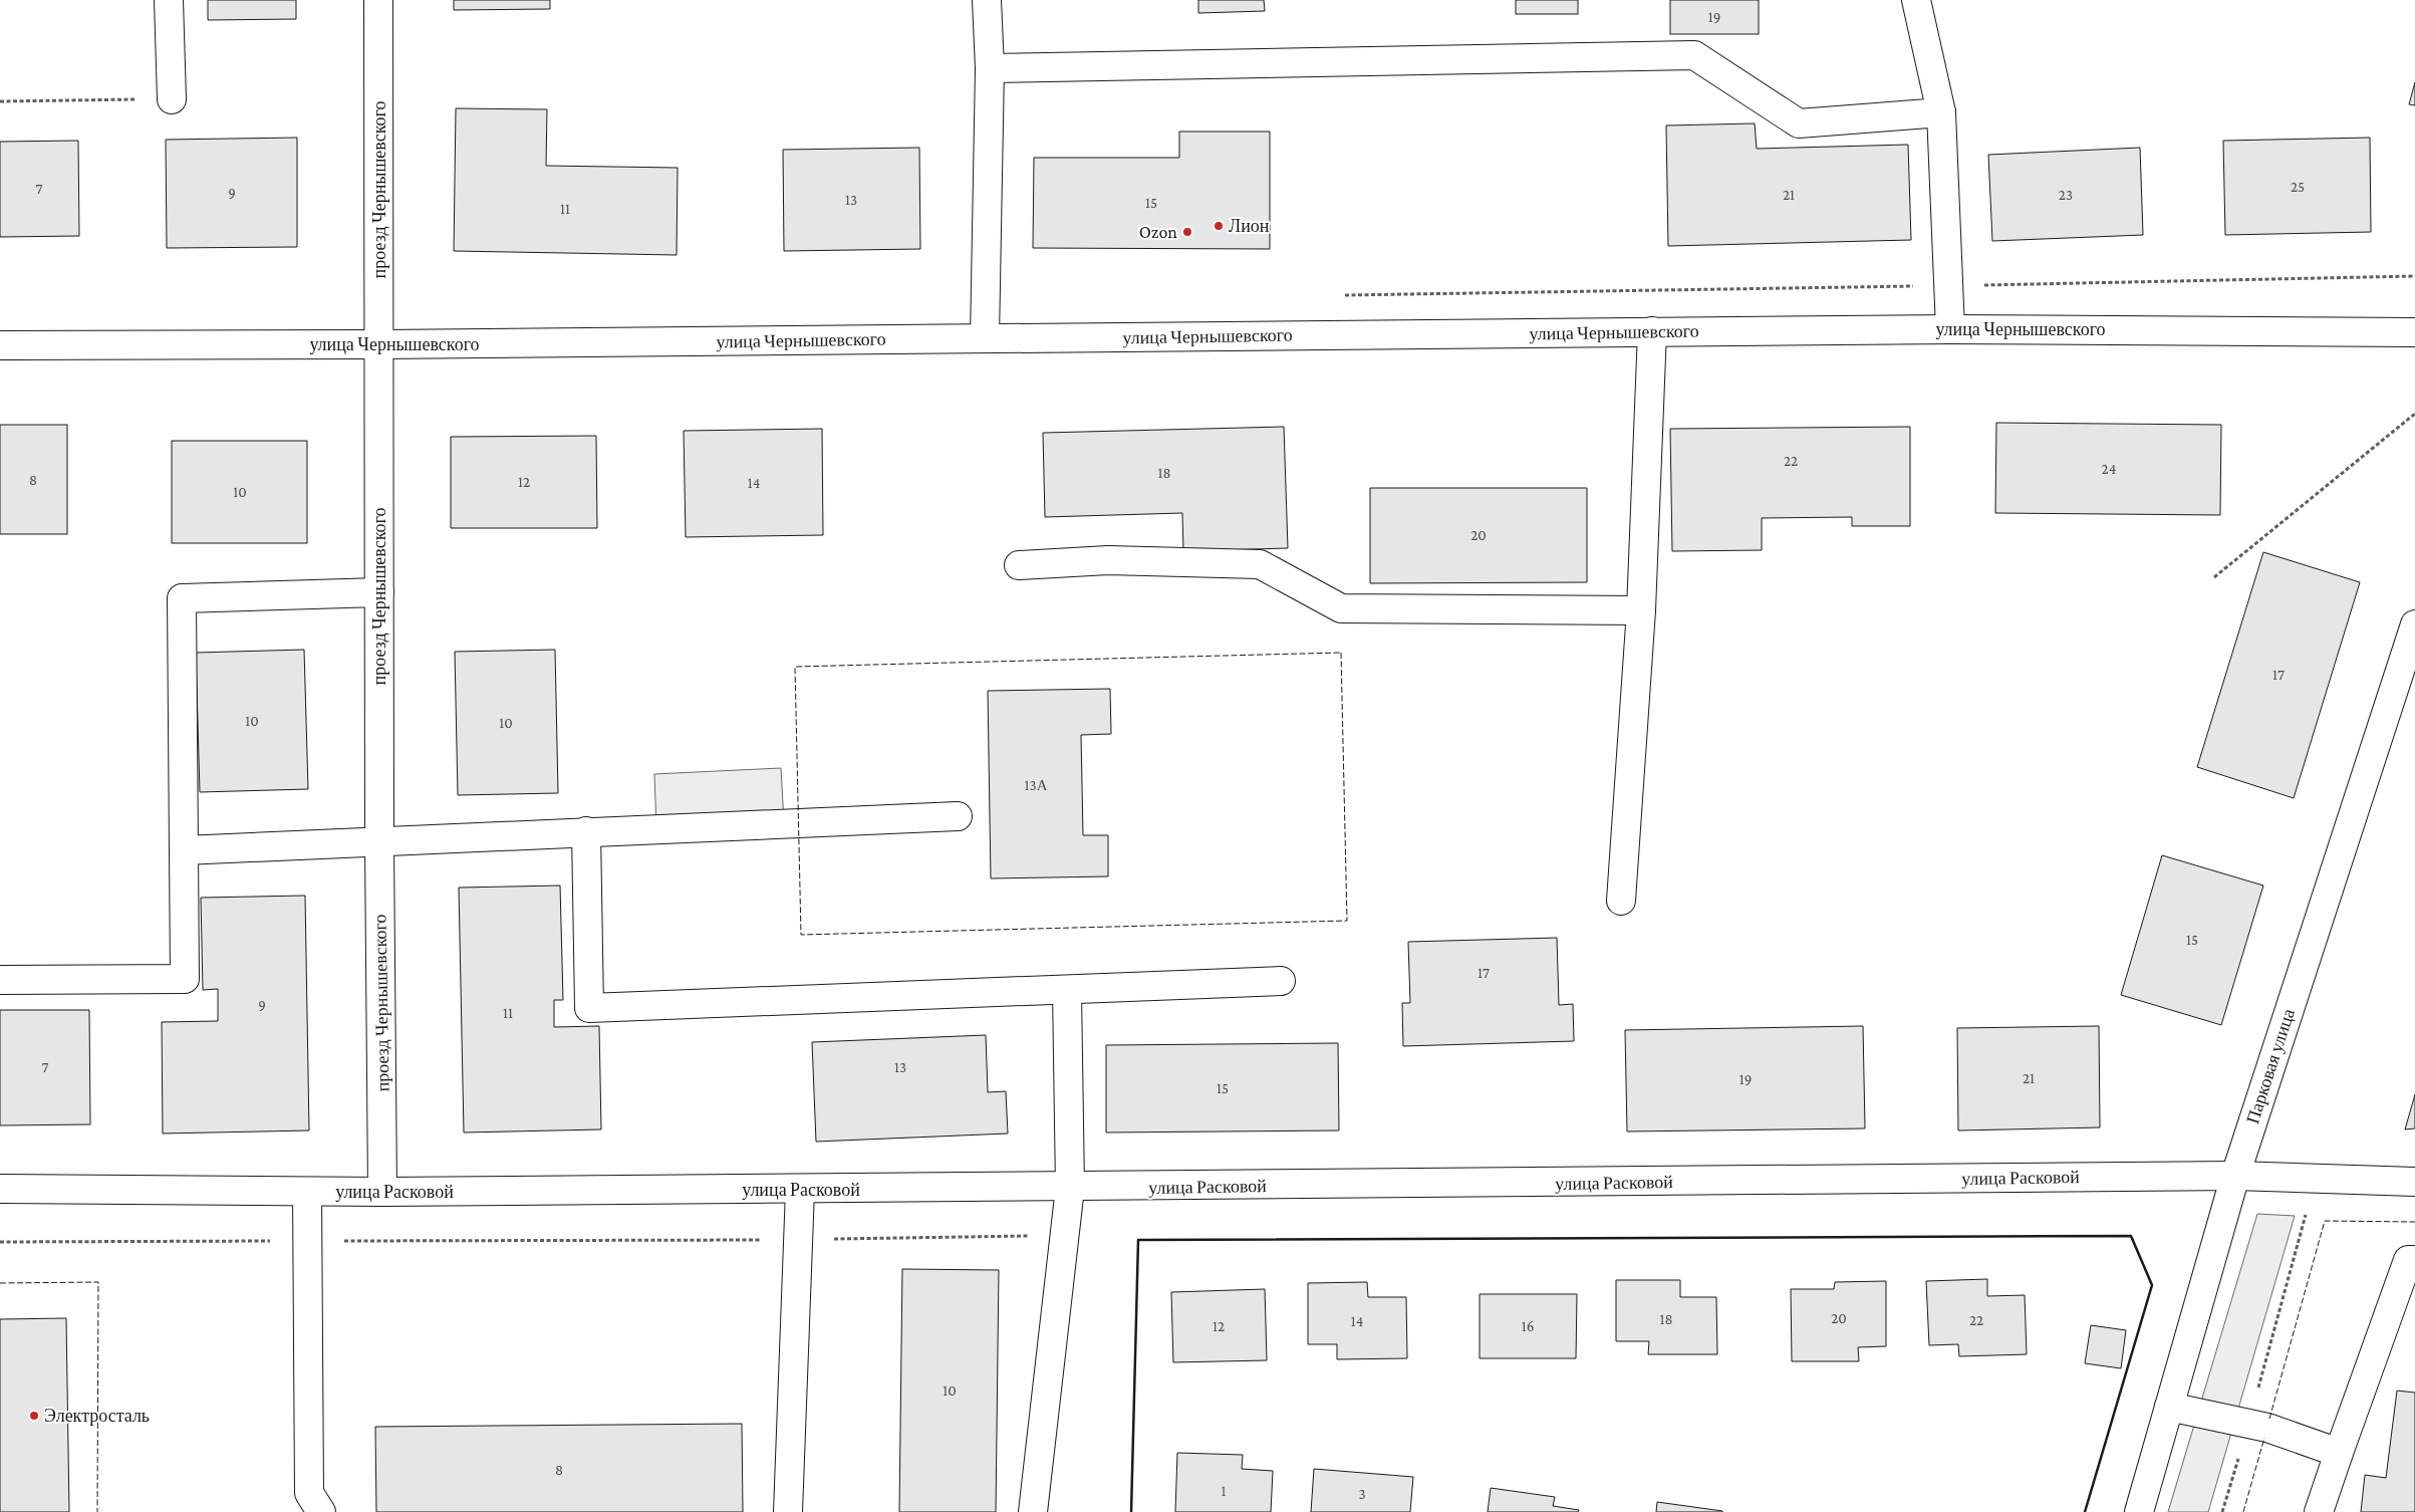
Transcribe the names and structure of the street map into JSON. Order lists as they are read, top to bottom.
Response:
{
  "streets": {
    "street": [
      "проезд Чернышевского",
      "улица Чернышевского",
      "Парковая улица",
      "улица Расковой"
    ]
  },
  "crossings": [
    ["проезд Чернышевского", "улица Чернышевского"],
    ["проезд Чернышевского", "улица Расковой"],
    ["Парковая улица", "улица Расковой"]
  ],
  "places": ["Лион", "Ozon", "Электросталь"],
  "house_numbers": [
    "19",
    "25",
    "7",
    "9",
    "21",
    "23",
    "13",
    "15",
    "11",
    "22",
    "24",
    "18",
    "8",
    "12",
    "14",
    "10",
    "20",
    "17",
    "10",
    "10",
    "13А",
    "15",
    "17",
    "9",
    "11",
    "7",
    "13",
    "21",
    "19",
    "15",
    "20",
    "18",
    "22",
    "14",
    "12",
    "16",
    "10",
    "8",
    "1",
    "3"
  ]
}
